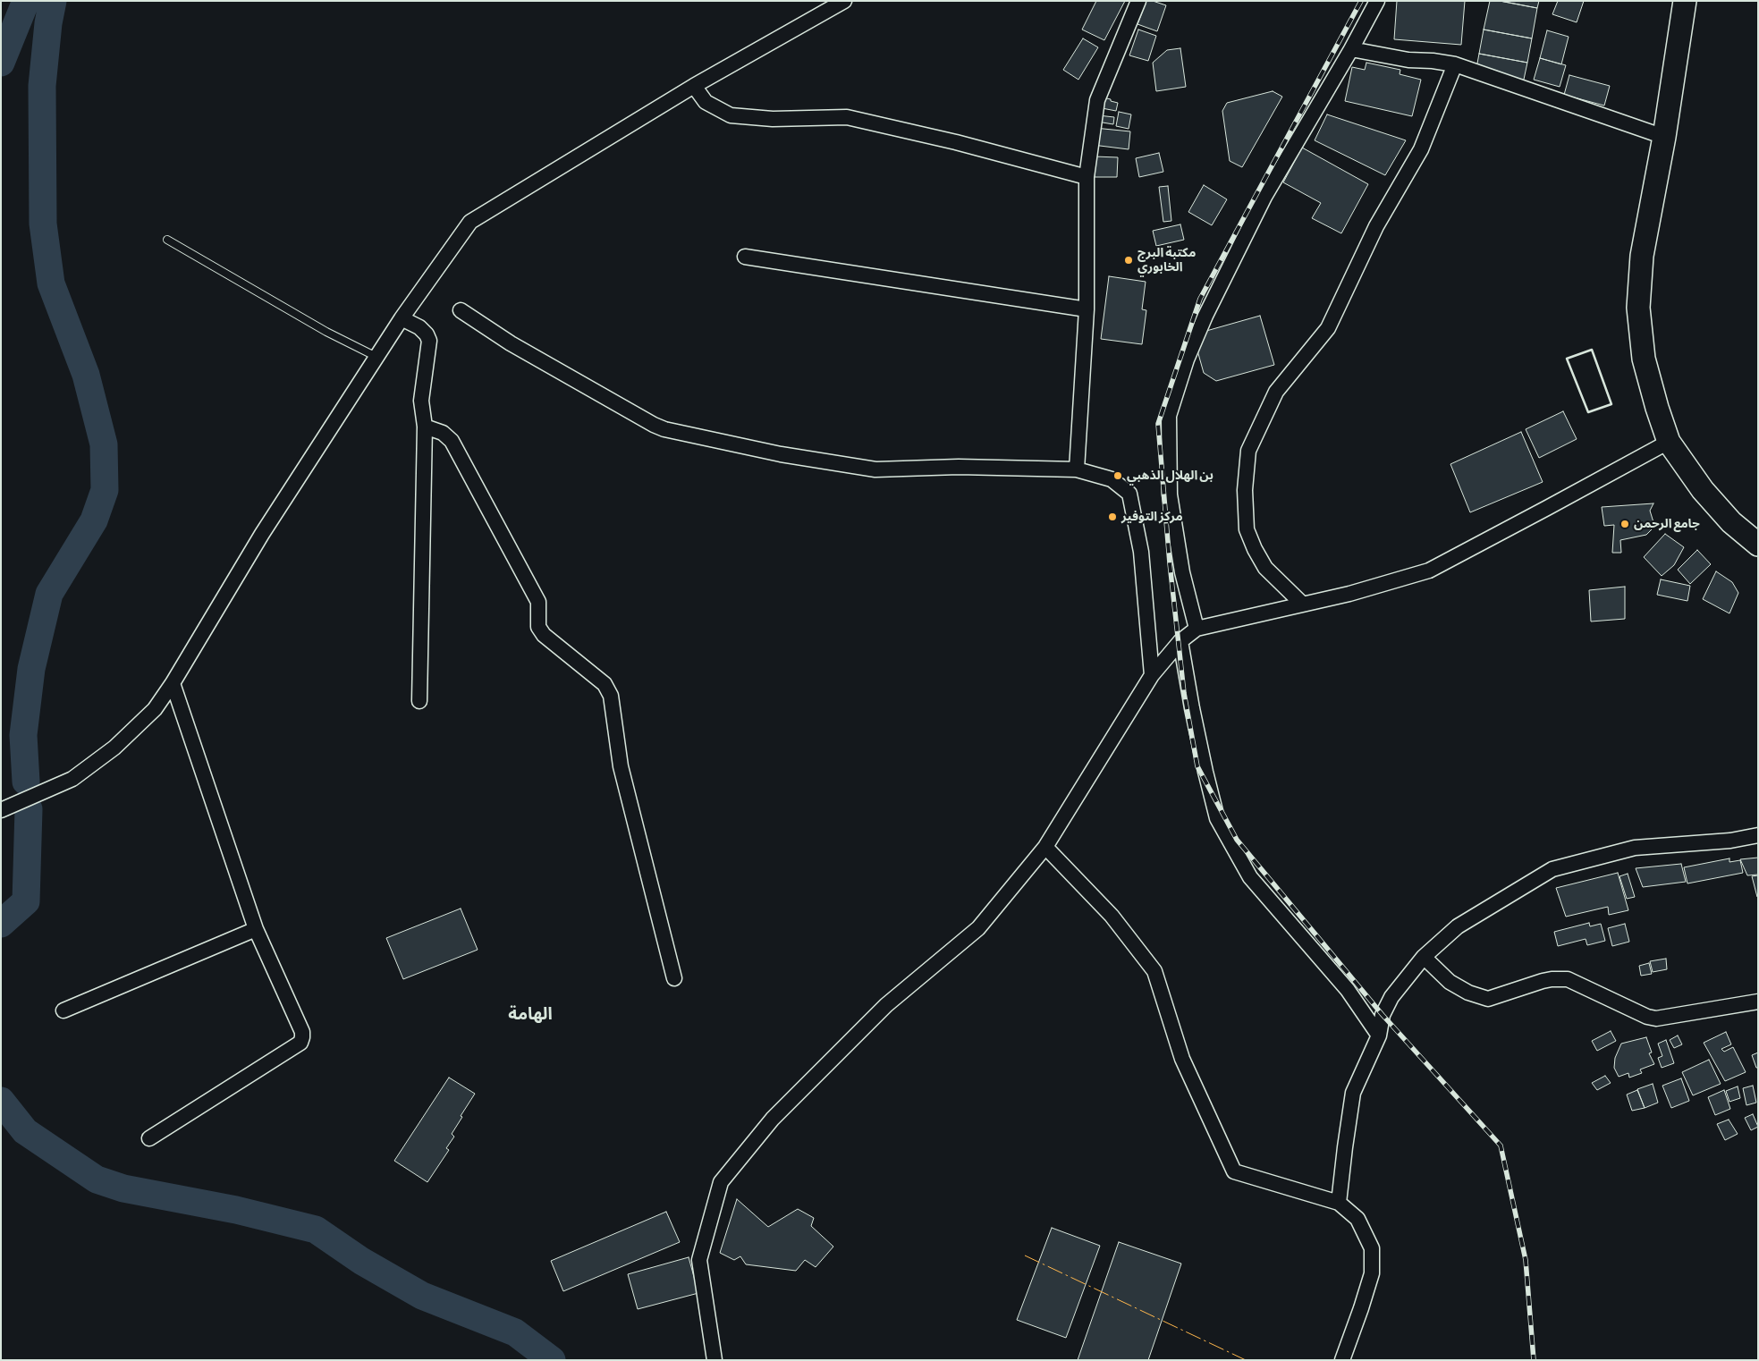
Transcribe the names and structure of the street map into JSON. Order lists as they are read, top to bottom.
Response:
{
  "districts": ["الهامة"],
  "places": [
    "مكتبة البرج الخابوري",
    "بن الهلال الذهبي",
    "مركز التوفير",
    "جامع الرحمن"
  ]
}
